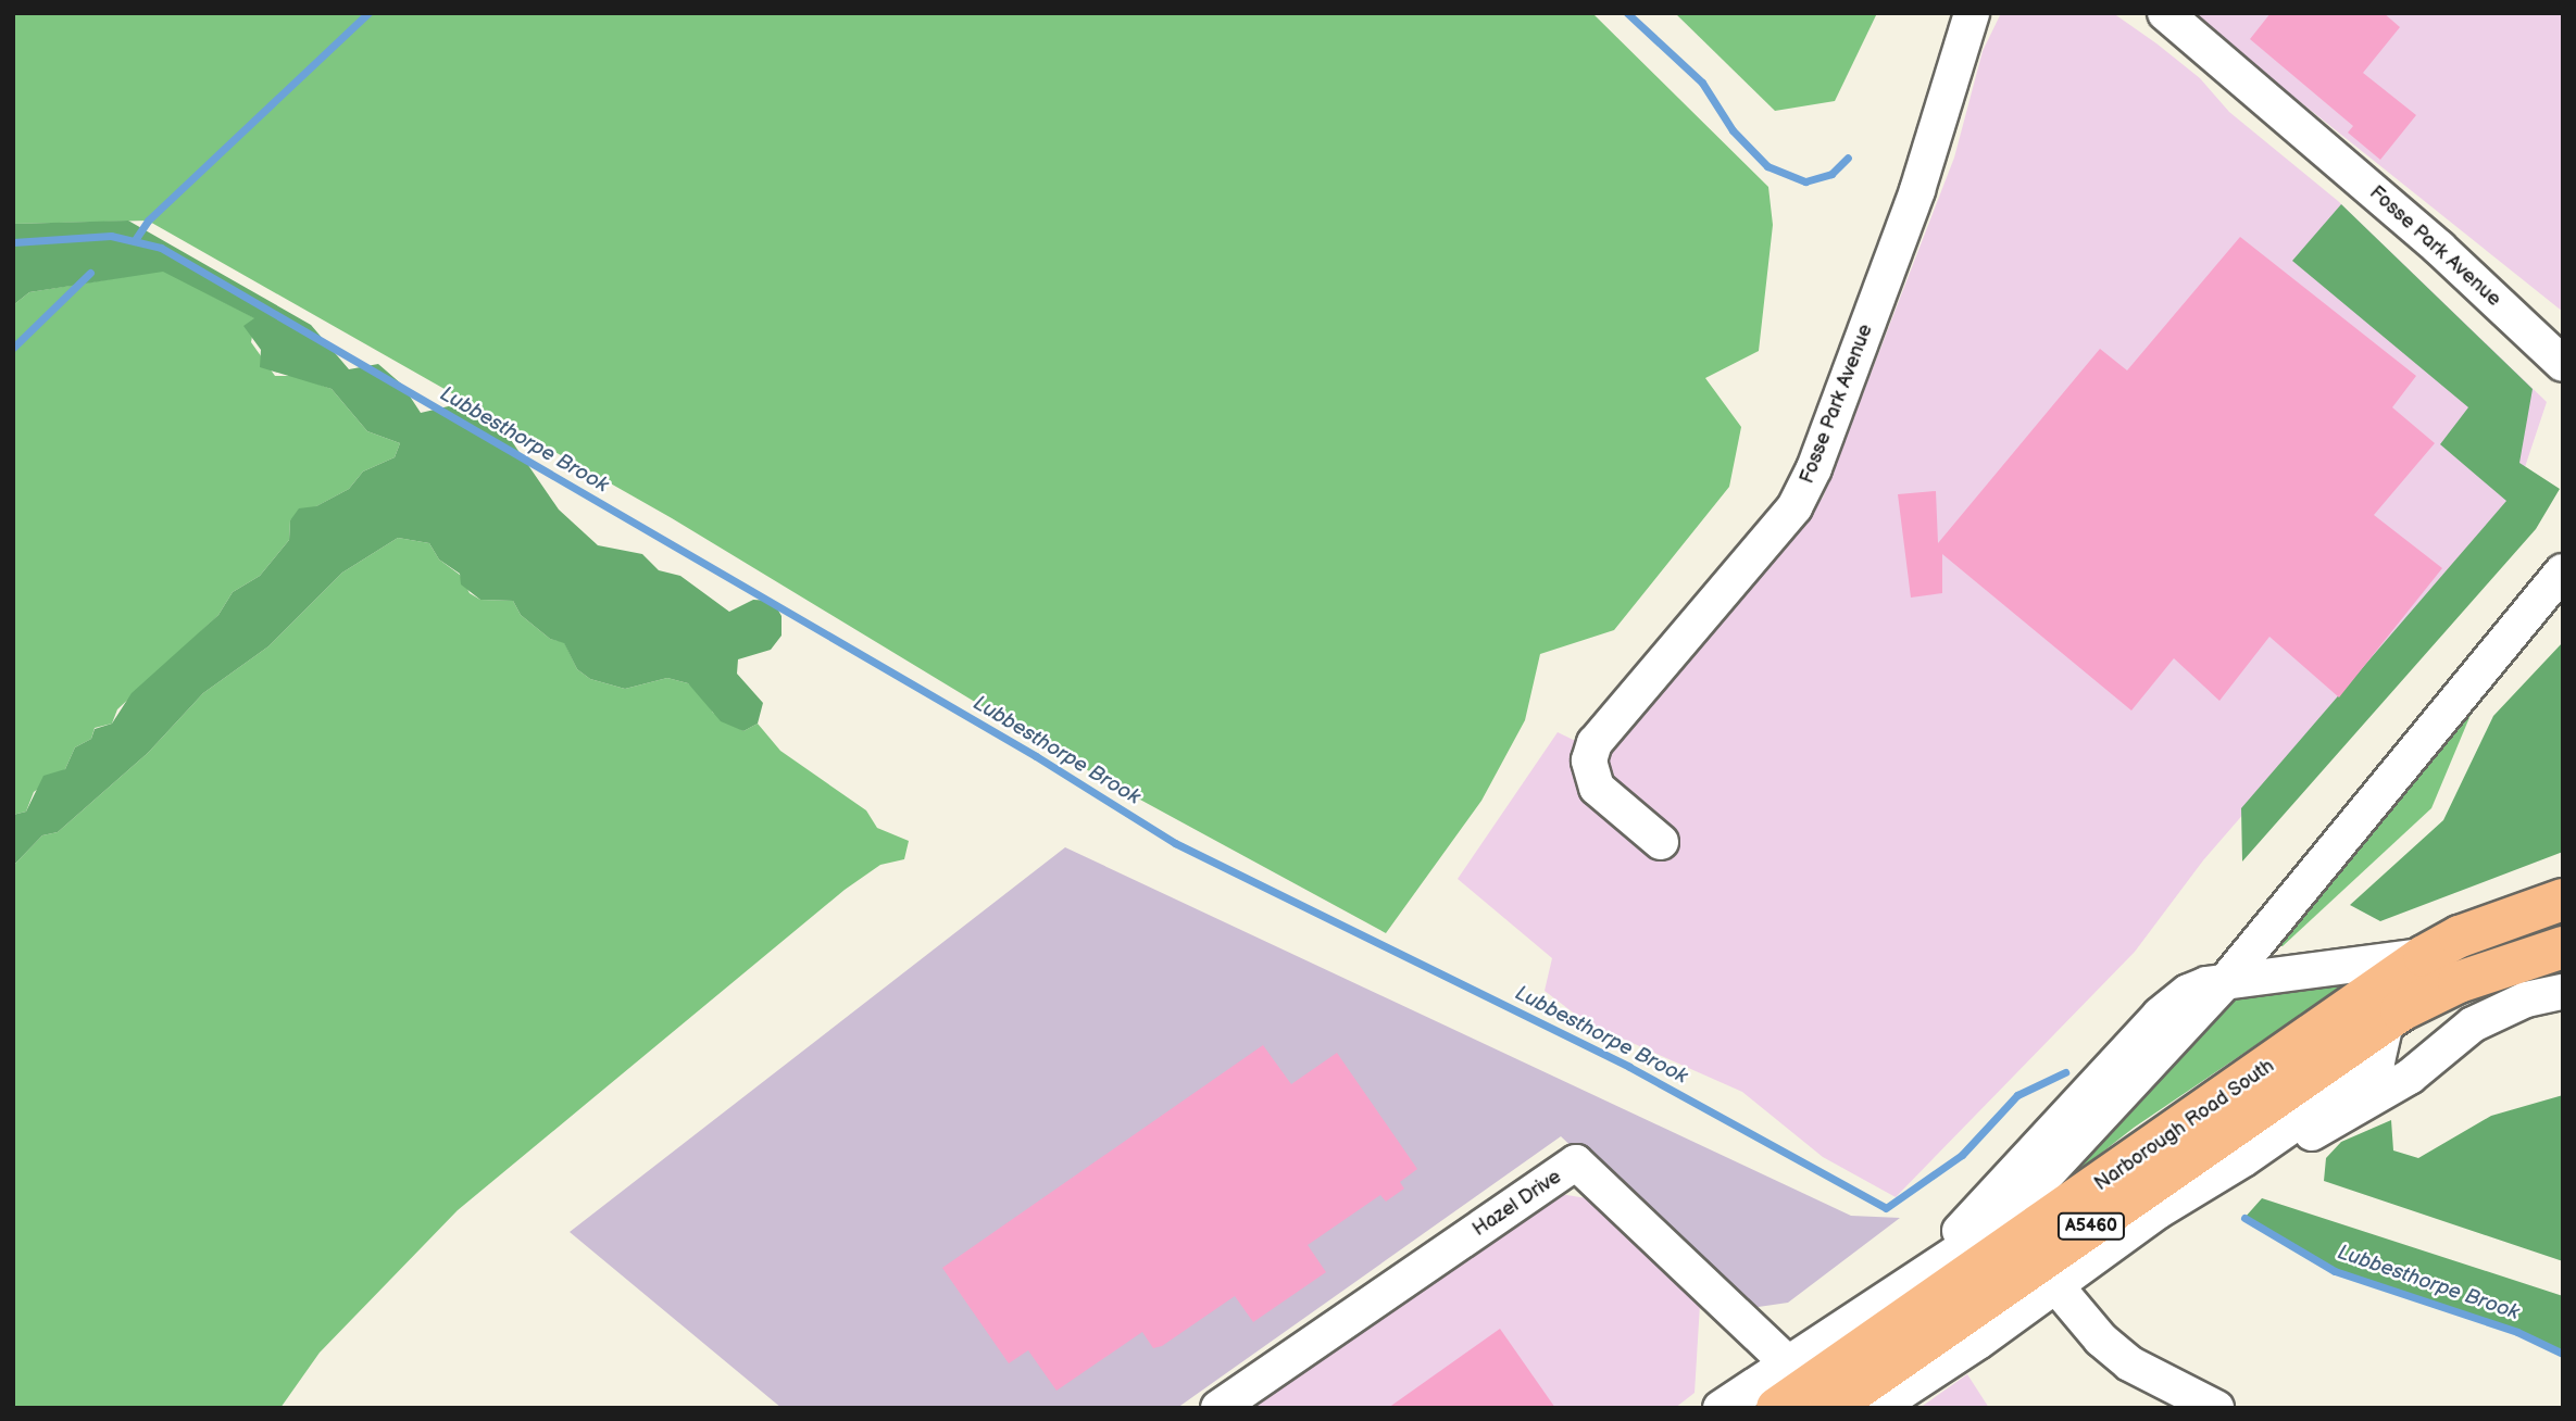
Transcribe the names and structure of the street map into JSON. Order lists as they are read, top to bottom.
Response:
{
  "streets": {
    "main road": ["Narborough Road South", "A5460"],
    "street": ["Fosse Park Avenue", "Hazel Drive"]
  },
  "water": ["Lubbesthorpe Brook"]
}
